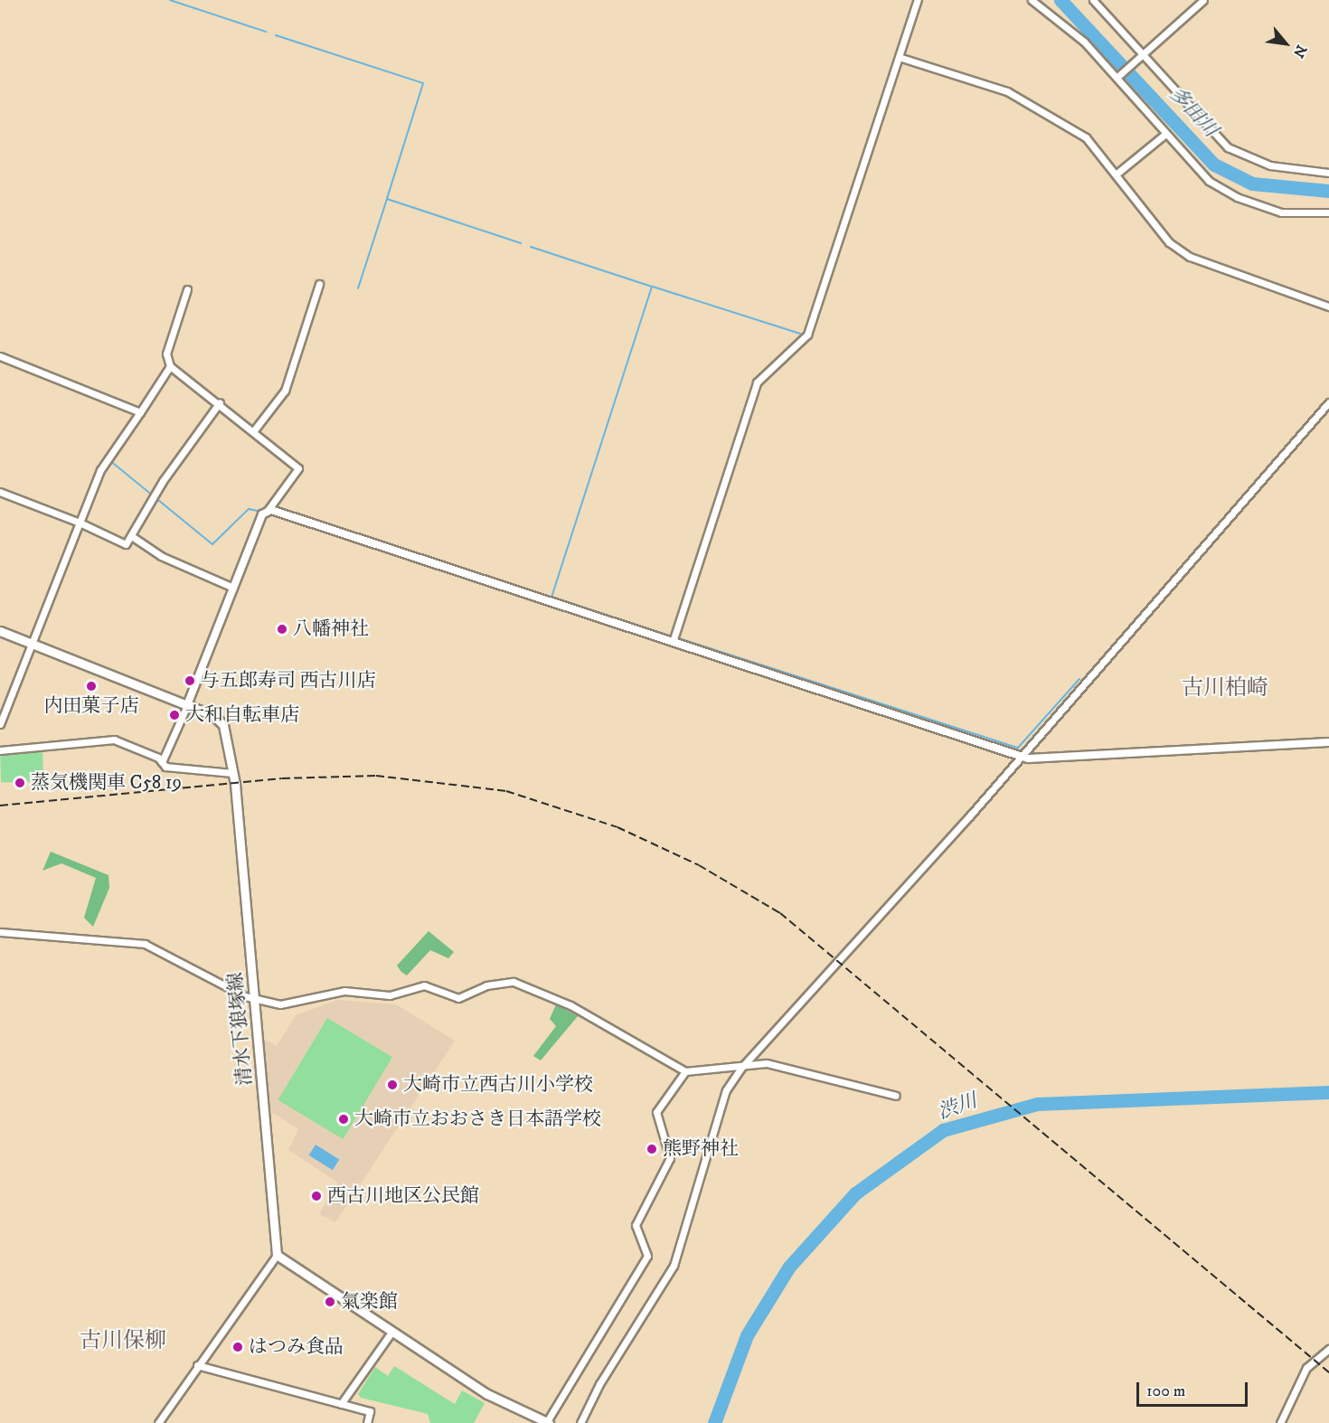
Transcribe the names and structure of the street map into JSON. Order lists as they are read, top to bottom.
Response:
{
  "streets": {
    "main road": ["清水下狼塚線"]
  },
  "districts": ["古川柏崎", "古川保柳"],
  "water": ["多田川", "渋川"],
  "places": [
    "八幡神社",
    "与五郎寿司 西古川店",
    "内田菓子店",
    "大和自転車店",
    "蒸気機関車 C58 19",
    "大崎市立西古川小学校",
    "大崎市立おおさき日本語学校",
    "熊野神社",
    "西古川地区公民館",
    "氣楽館",
    "はつみ食品"
  ],
  "scale_bar": "100 m",
  "north": "bottom right"
}
